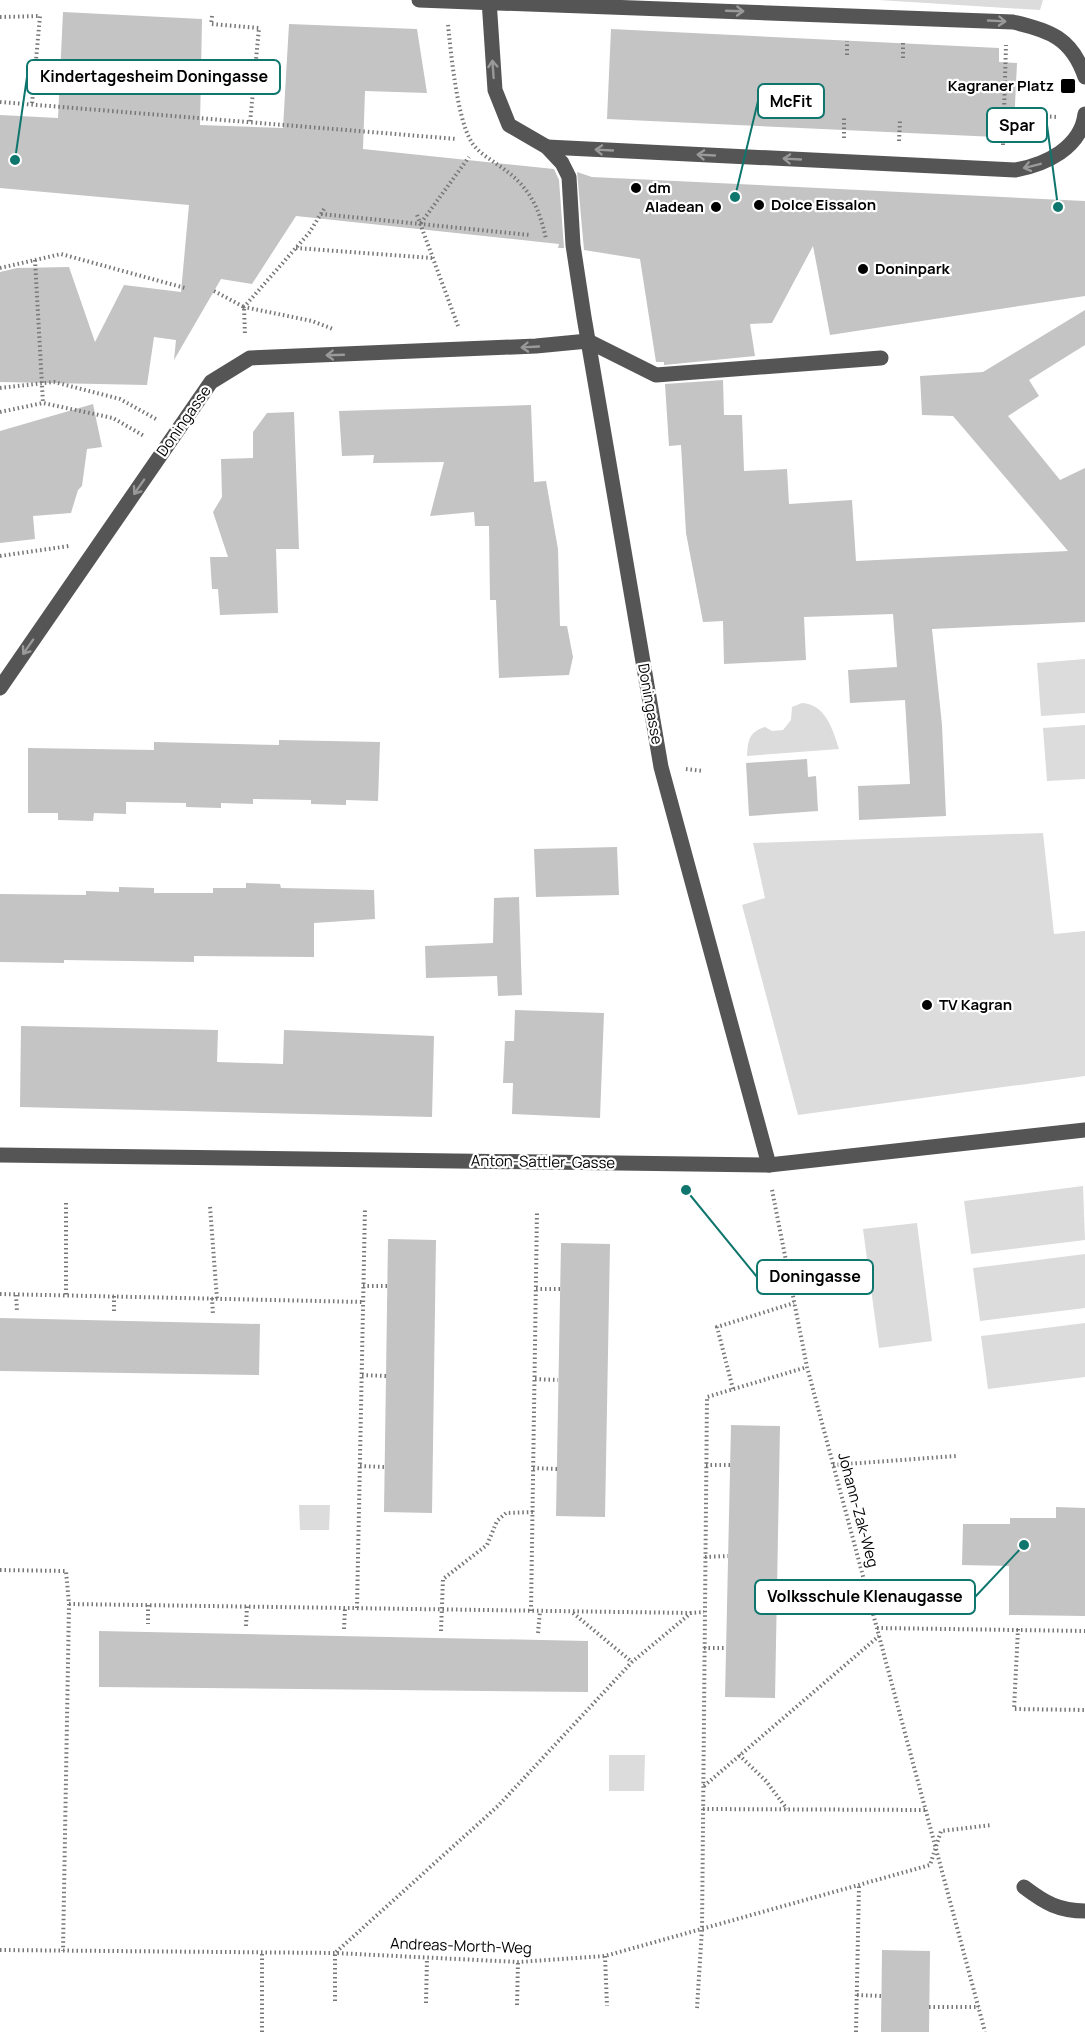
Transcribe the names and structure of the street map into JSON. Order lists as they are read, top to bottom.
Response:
{
  "streets": {
    "street": ["Doningasse", "Anton-Sattler-Gasse"],
    "path": ["Johann-Zak-Weg", "Andreas-Morth-Weg"]
  },
  "crossings": [
    ["Doningasse", "Anton-Sattler-Gasse"],
    ["Doningasse", "Johann-Zak-Weg"],
    ["Anton-Sattler-Gasse", "Johann-Zak-Weg"],
    ["Johann-Zak-Weg", "Andreas-Morth-Weg"]
  ],
  "places": {
    "transit": ["Kagraner Platz"],
    "other": [
      "Kindertagesheim Doningasse",
      "dm",
      "McFit",
      "Dolce Eissalon",
      "Aladean",
      "Spar",
      "Doninpark",
      "TV Kagran",
      "Doningasse",
      "Volksschule Klenaugasse"
    ]
  }
}
